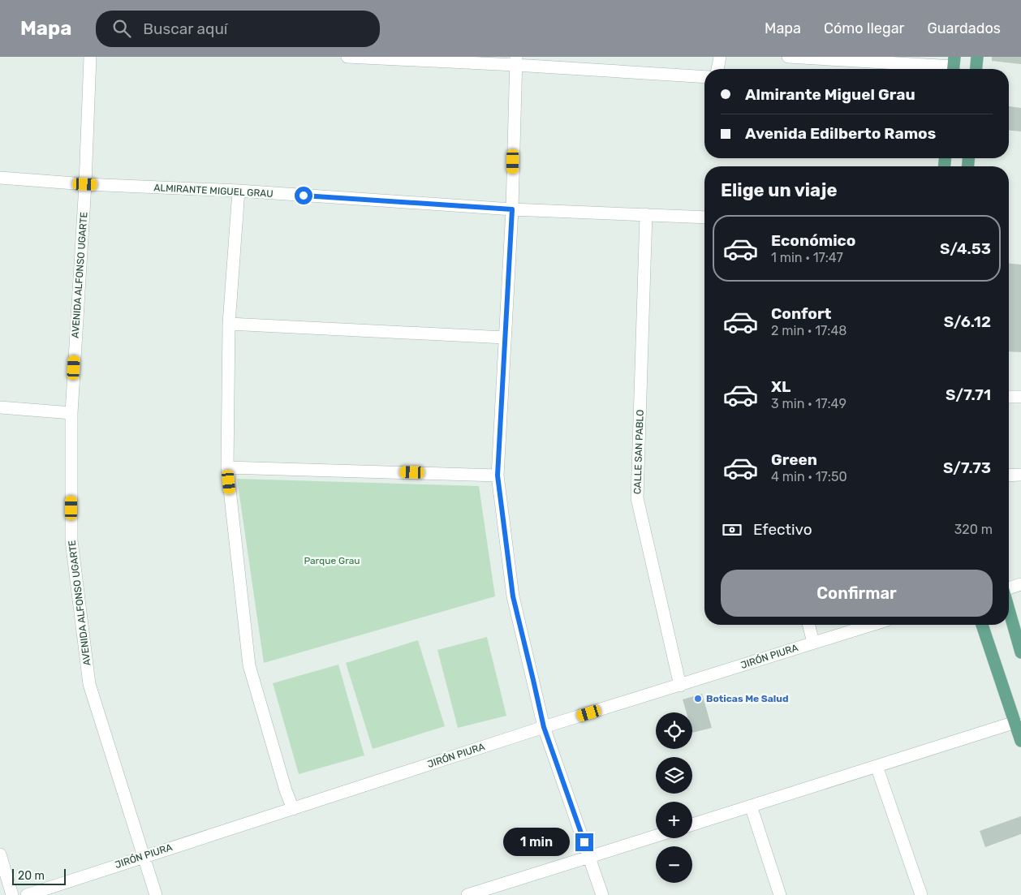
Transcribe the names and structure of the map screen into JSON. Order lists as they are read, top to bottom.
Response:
{
  "streets": {
    "street": [
      "ALMIRANTE MIGUEL GRAU",
      "AVENIDA ALFONSO UGARTE",
      "CALLE SAN PABLO",
      "JIRÓN PIURA"
    ]
  },
  "crossings": [
    ["ALMIRANTE MIGUEL GRAU", "AVENIDA ALFONSO UGARTE"],
    ["ALMIRANTE MIGUEL GRAU", "CALLE SAN PABLO"],
    ["AVENIDA ALFONSO UGARTE", "JIRÓN PIURA"],
    ["CALLE SAN PABLO", "JIRÓN PIURA"]
  ],
  "parks": ["Parque Grau"],
  "places": ["Boticas Me Salud"],
  "scale_bar": "20 m",
  "page": {
    "header": "Mapa",
    "search": "Buscar aquí",
    "nav": ["Mapa", "Cómo llegar", "Guardados"],
    "banner": ["Almirante Miguel Grau", "Avenida Edilberto Ramos"],
    "heading": "Elige un viaje",
    "list": [
      {
        "name": "Económico",
        "note": "1 min · 17:47",
        "value": "S/4.53"
      },
      {
        "name": "Confort",
        "note": "2 min · 17:48",
        "value": "S/6.12"
      },
      {
        "name": "XL",
        "note": "3 min · 17:49",
        "value": "S/7.71"
      },
      {
        "name": "Green",
        "note": "4 min · 17:50",
        "value": "S/7.73"
      }
    ],
    "pay": ["Efectivo", "320 m"],
    "buttons": "Confirmar",
    "map_buttons": ["+", "−"],
    "bubble": "1 min",
    "scale": "20 m"
  }
}
